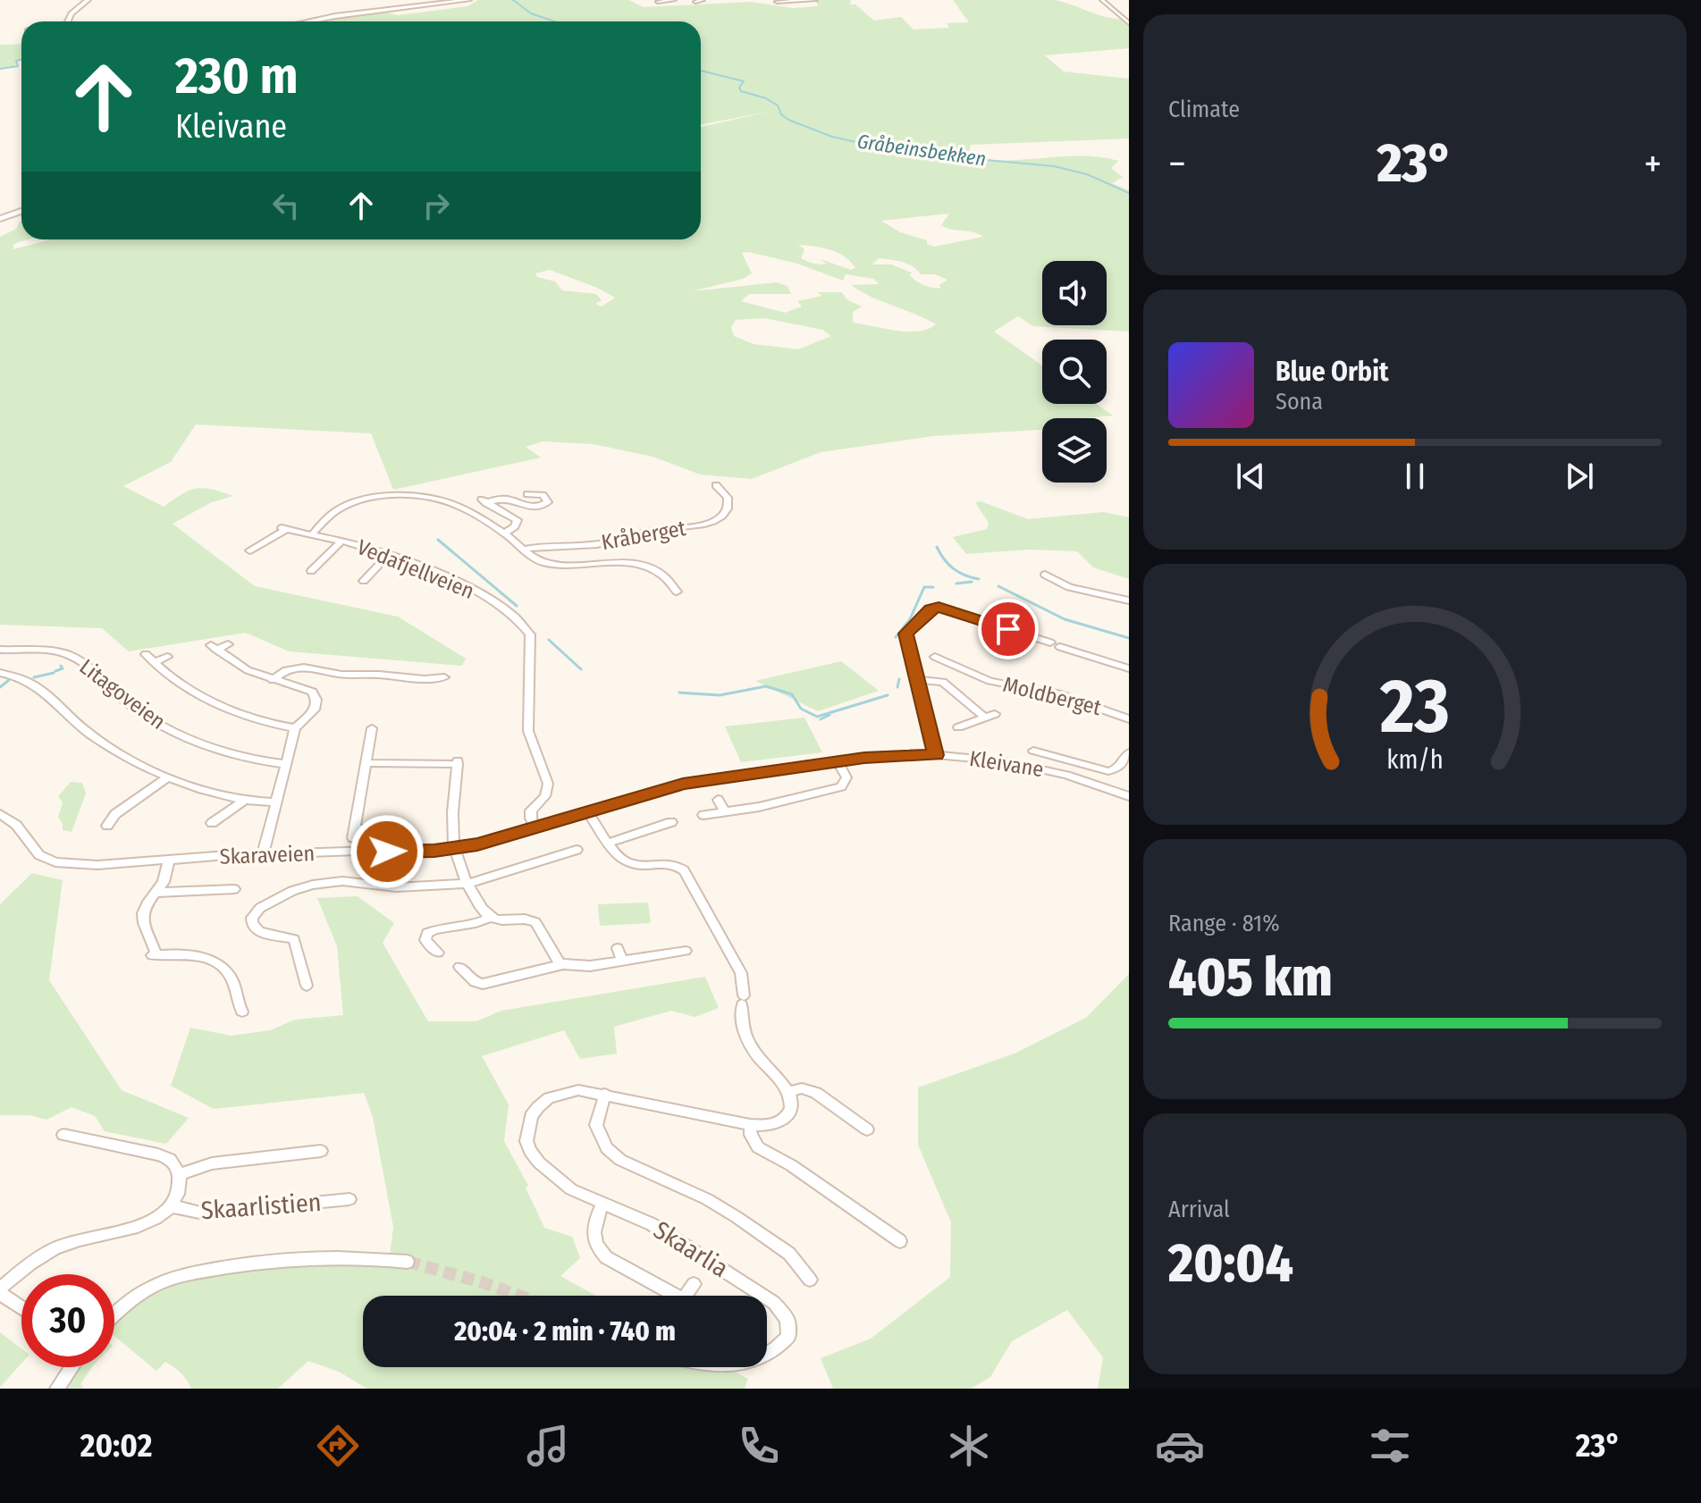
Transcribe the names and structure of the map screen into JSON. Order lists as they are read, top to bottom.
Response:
{
  "streets": {
    "street": [
      "Kråberget",
      "Vedafjellveien",
      "Litagoveien",
      "Moldberget",
      "Kleivane",
      "Skaraveien",
      "Skaarlistien",
      "Skaarlia"
    ]
  },
  "crossings": [
    ["Vedafjellveien", "Skaraveien"],
    ["Kleivane", "Skaraveien"]
  ],
  "water": ["Gråbeinsbekken"],
  "page": {
    "tile": [
      "Climate",
      ["Range · 81%", "405 km"],
      ["Arrival", "20:04"]
    ],
    "turn": ["230 m", "Kleivane"],
    "heat": ["−", "23°", "+"],
    "song": ["Blue Orbit", "Sona"],
    "limit": "30",
    "trip": "20:04 · 2 min · 740 m",
    "tabs": ["20:02", "23°"],
    "gauge": ["23", "km/h"]
  }
}
